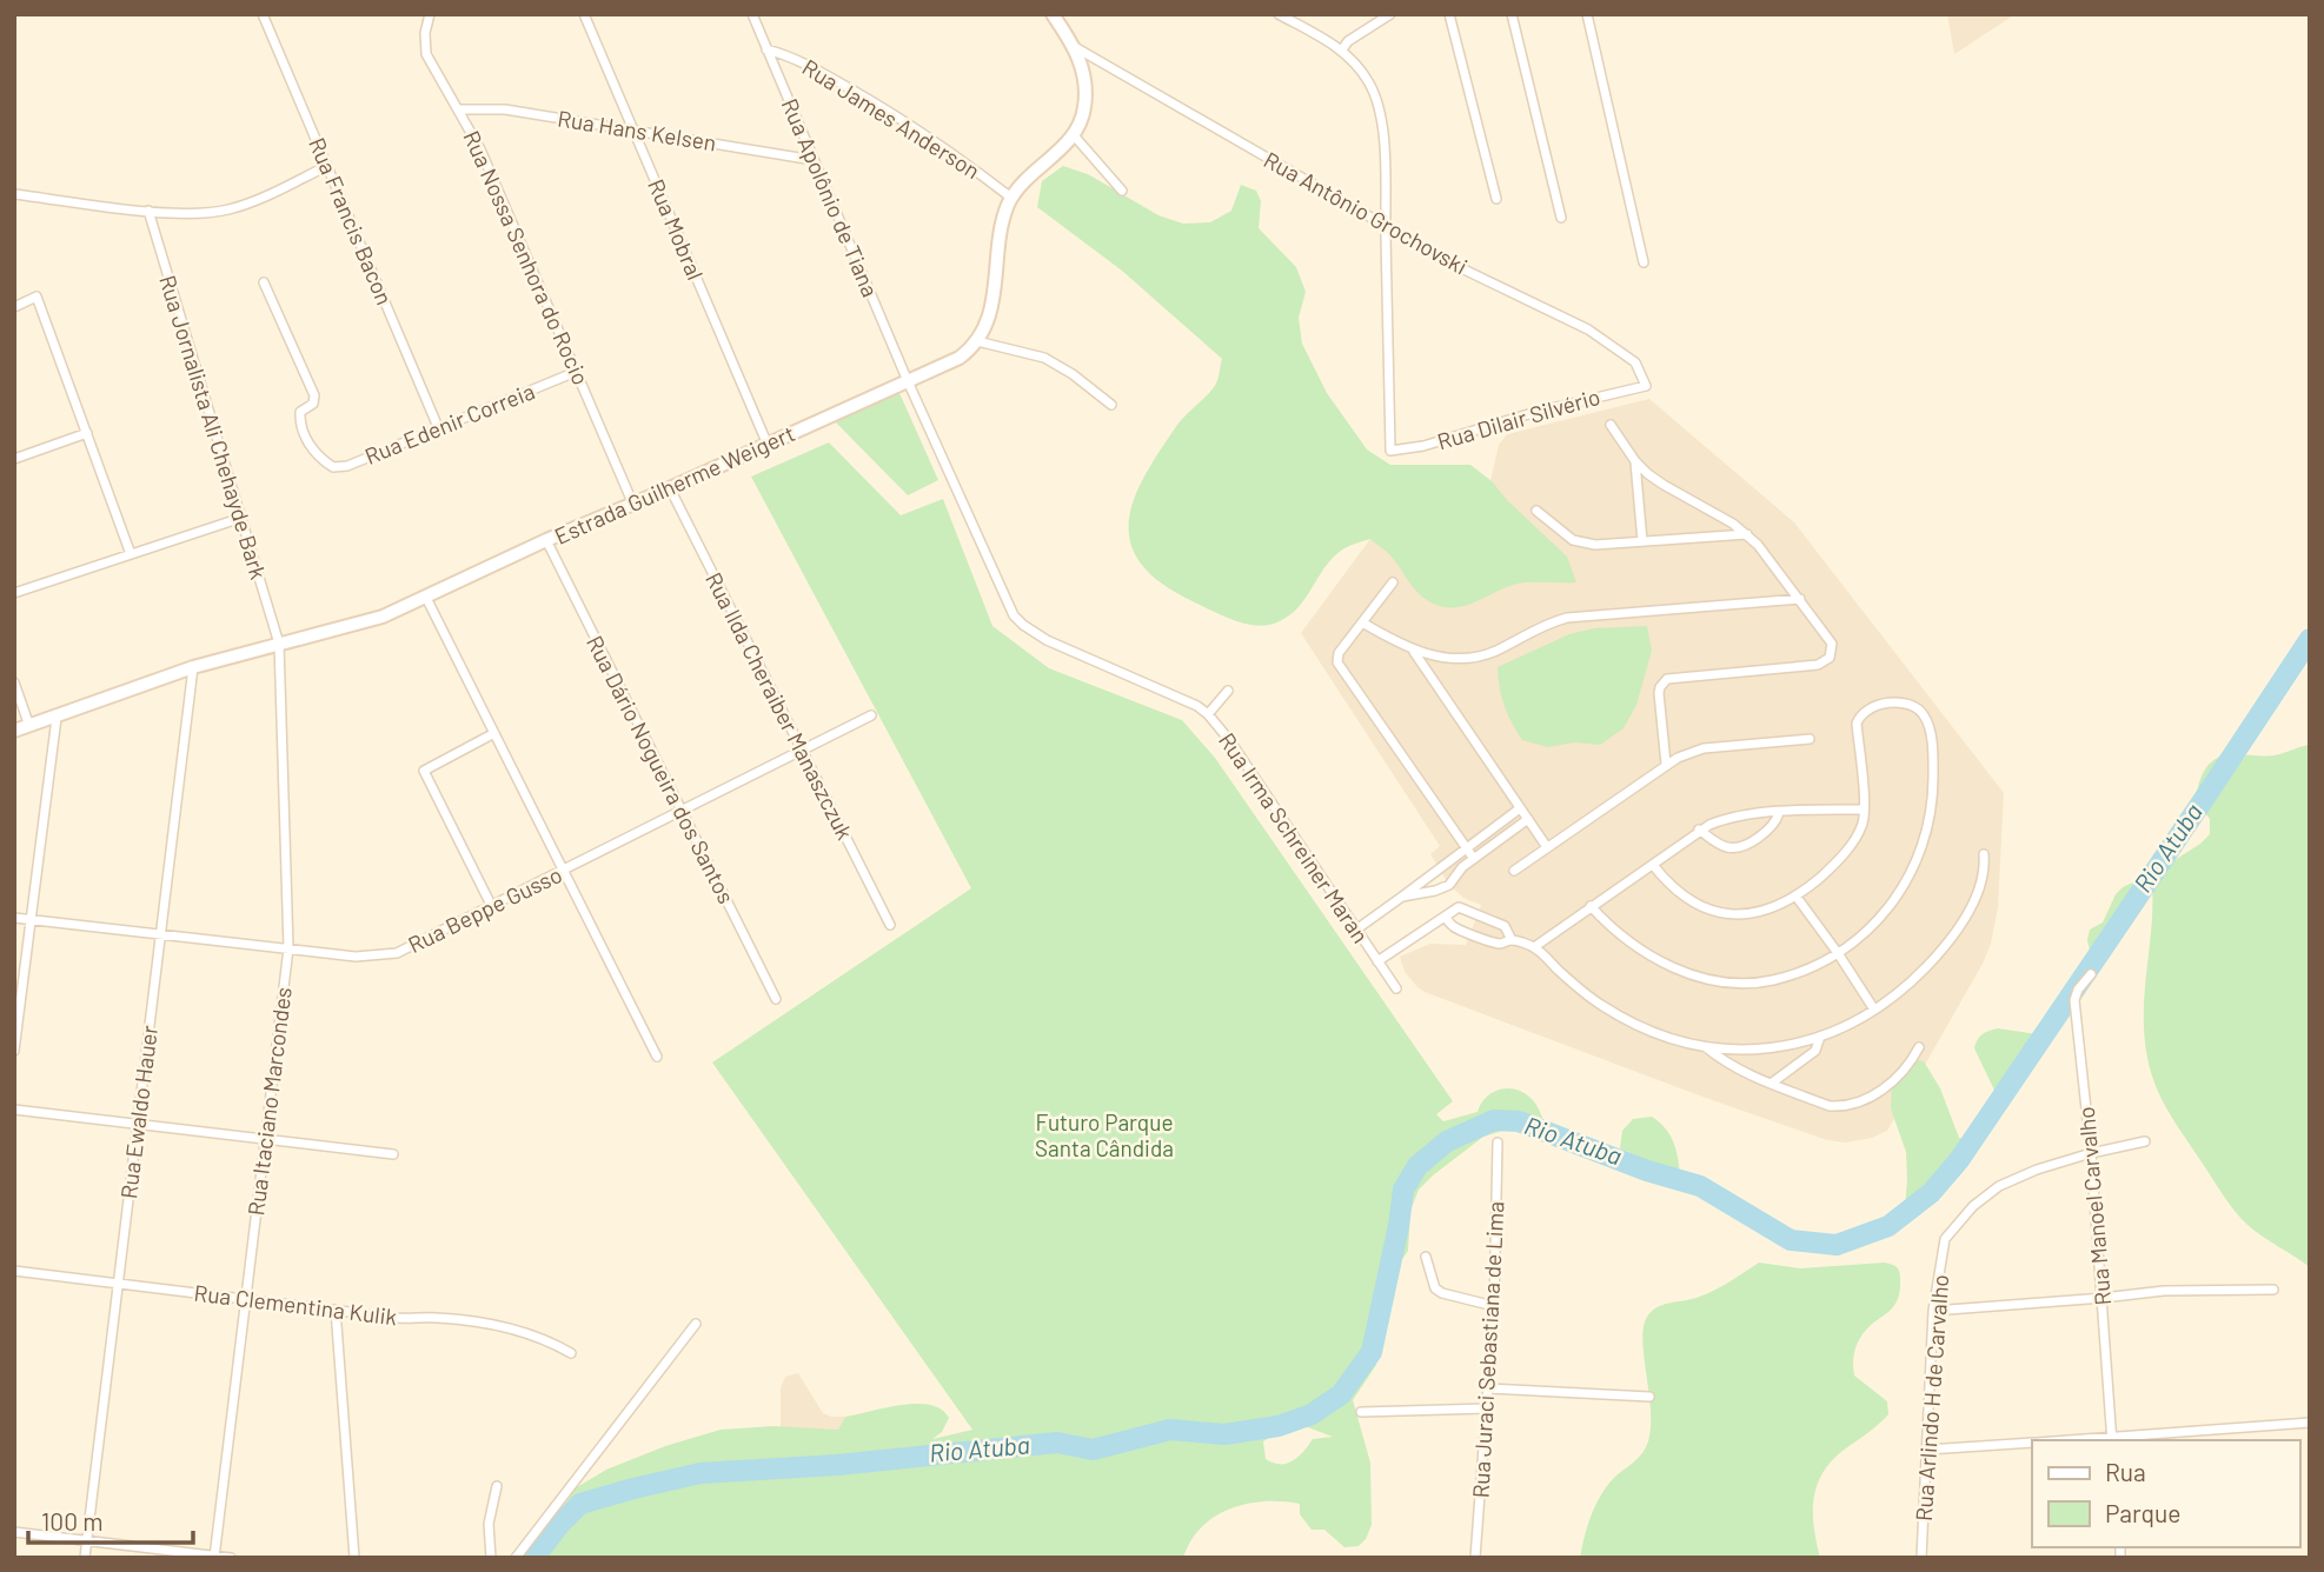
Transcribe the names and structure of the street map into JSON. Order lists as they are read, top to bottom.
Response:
{
  "streets": {
    "street": [
      "Rua James Anderson",
      "Rua Hans Kelsen",
      "Rua Apolônio de Tiana",
      "Rua Antônio Grochovski",
      "Rua Francis Bacon",
      "Rua Mobral",
      "Rua Nossa Senhora do Rocio",
      "Rua Dilair Silvério",
      "Rua Edenir Correia",
      "Rua Jornalista Ali Chehayde Bark",
      "Estrada Guilherme Weigert",
      "Rua Ilda Cheraiber Manaszczuk",
      "Rua Dário Nogueira dos Santos",
      "Rua Irma Schreiner Maran",
      "Rua Beppe Gusso",
      "Rua Itaciano Marcondes",
      "Rua Ewaldo Hauer",
      "Rua Manoel Carvalho",
      "Rua Clementina Kulik",
      "Rua Juraci Sebastiana de Lima",
      "Rua Arlindo H de Carvalho"
    ]
  },
  "crossings": [
    ["Rua James Anderson", "Rua Apolônio de Tiana"],
    ["Rua Hans Kelsen", "Rua Apolônio de Tiana"],
    ["Rua Hans Kelsen", "Rua Mobral"],
    ["Rua Hans Kelsen", "Rua Nossa Senhora do Rocio"],
    ["Rua Apolônio de Tiana", "Estrada Guilherme Weigert"],
    ["Rua Apolônio de Tiana", "Rua Irma Schreiner Maran"],
    ["Rua Antônio Grochovski", "Rua Dilair Silvério"],
    ["Rua Francis Bacon", "Rua Edenir Correia"],
    ["Rua Mobral", "Estrada Guilherme Weigert"],
    ["Rua Nossa Senhora do Rocio", "Rua Edenir Correia"],
    ["Rua Nossa Senhora do Rocio", "Estrada Guilherme Weigert"],
    ["Rua Jornalista Ali Chehayde Bark", "Estrada Guilherme Weigert"],
    ["Rua Jornalista Ali Chehayde Bark", "Rua Itaciano Marcondes"],
    ["Estrada Guilherme Weigert", "Rua Ilda Cheraiber Manaszczuk"],
    ["Estrada Guilherme Weigert", "Rua Dário Nogueira dos Santos"],
    ["Estrada Guilherme Weigert", "Rua Irma Schreiner Maran"],
    ["Estrada Guilherme Weigert", "Rua Itaciano Marcondes"],
    ["Estrada Guilherme Weigert", "Rua Ewaldo Hauer"],
    ["Rua Ilda Cheraiber Manaszczuk", "Rua Beppe Gusso"],
    ["Rua Dário Nogueira dos Santos", "Rua Beppe Gusso"],
    ["Rua Beppe Gusso", "Rua Itaciano Marcondes"],
    ["Rua Beppe Gusso", "Rua Ewaldo Hauer"],
    ["Rua Itaciano Marcondes", "Rua Clementina Kulik"],
    ["Rua Ewaldo Hauer", "Rua Clementina Kulik"],
    ["Rua Manoel Carvalho", "Rua Arlindo H de Carvalho"]
  ],
  "water": ["Rio Atuba"],
  "parks": ["Futuro Parque Santa Cândida"],
  "legend": ["Rua", "Parque"],
  "scale_bar": "100 m"
}
